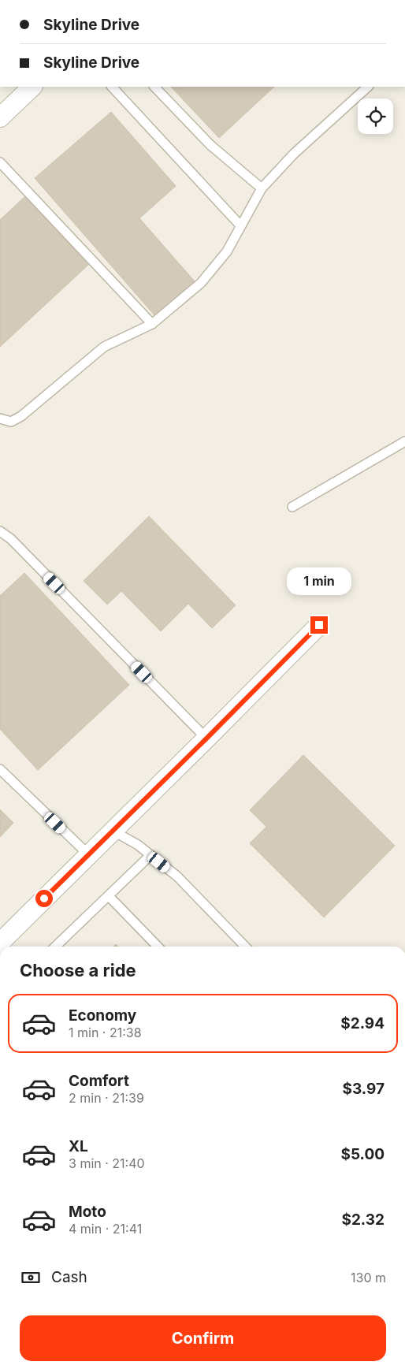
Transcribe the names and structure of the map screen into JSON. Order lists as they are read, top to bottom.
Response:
{
  "page": {
    "banner": ["Skyline Drive", "Skyline Drive"],
    "bubble": "1 min",
    "heading": "Choose a ride",
    "list": [
      {
        "name": "Economy",
        "note": "1 min · 21:38",
        "value": "$2.94"
      },
      {
        "name": "Comfort",
        "note": "2 min · 21:39",
        "value": "$3.97"
      },
      {
        "name": "XL",
        "note": "3 min · 21:40",
        "value": "$5.00"
      },
      {
        "name": "Moto",
        "note": "4 min · 21:41",
        "value": "$2.32"
      }
    ],
    "pay": ["Cash", "130 m"],
    "buttons": "Confirm"
  }
}
